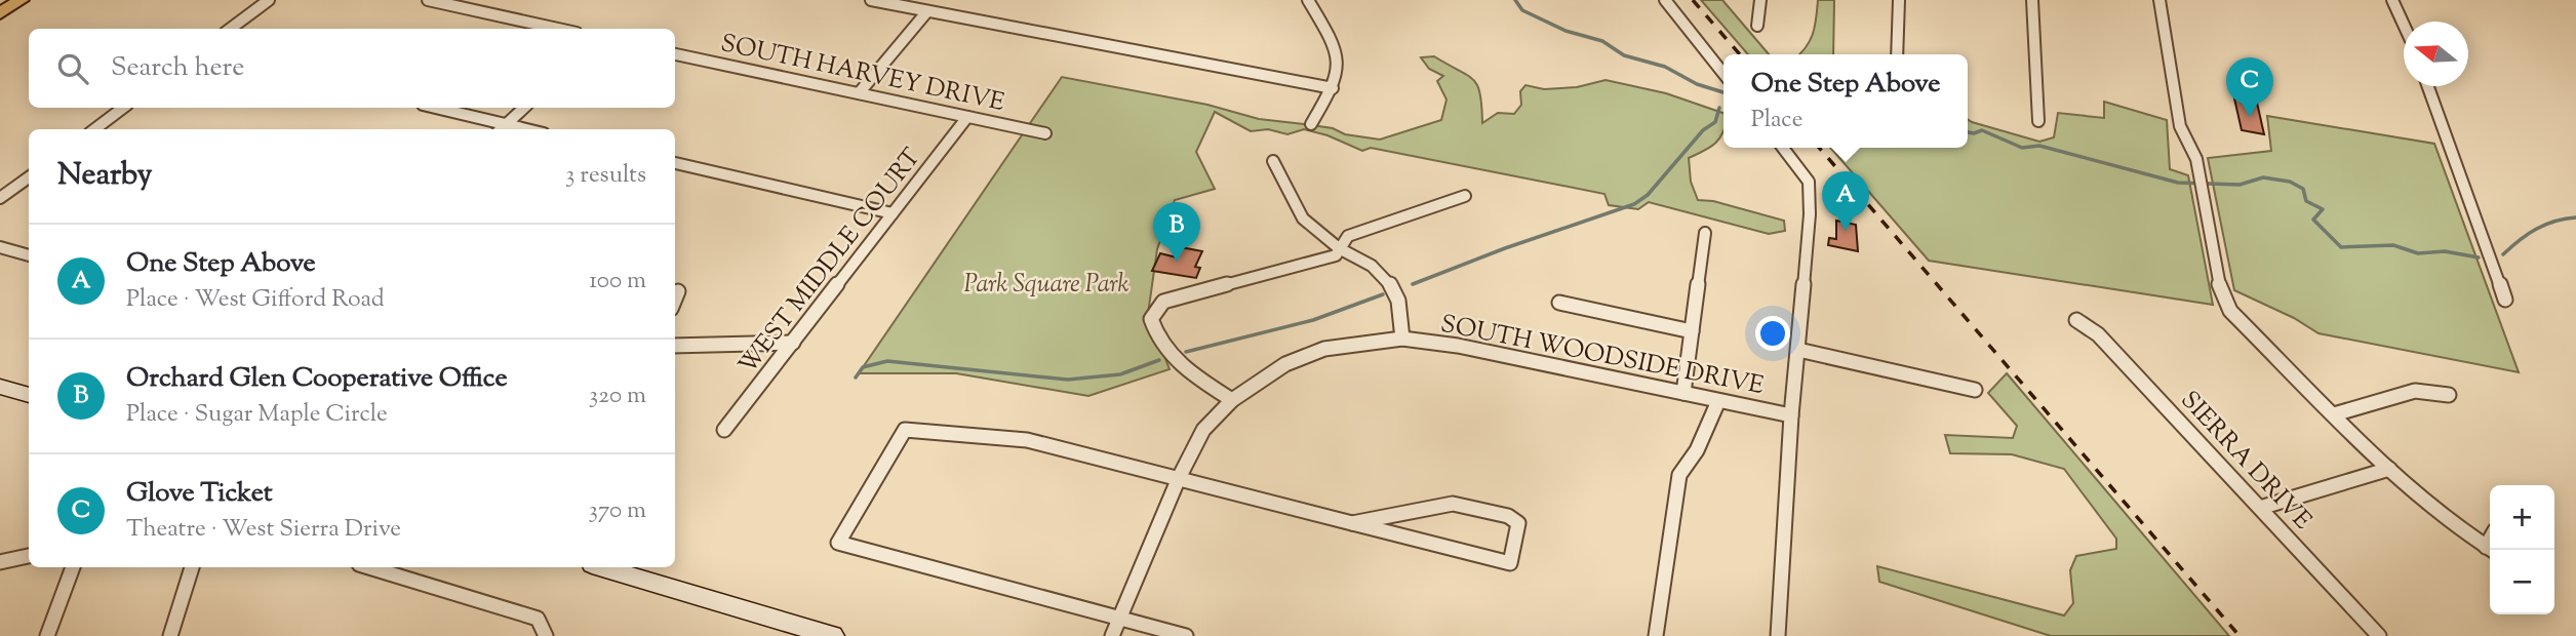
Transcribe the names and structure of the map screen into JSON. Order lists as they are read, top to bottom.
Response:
{
  "streets": {
    "street": [
      "SOUTH HARVEY DRIVE",
      "WEST MIDDLE COURT",
      "SOUTH WOODSIDE DRIVE",
      "SIERRA DRIVE"
    ]
  },
  "crossings": [
    ["SOUTH HARVEY DRIVE", "WEST MIDDLE COURT"]
  ],
  "parks": ["Park Square Park"],
  "north": "left",
  "page": {
    "search": "Search here",
    "popup": ["One Step Above", "Place"],
    "pins": ["C", "A", "B"],
    "heading": ["Nearby", "3 results"],
    "list": [
      {
        "mark": "A",
        "name": "One Step Above",
        "note": "Place · West Gifford Road",
        "value": "100 m"
      },
      {
        "mark": "B",
        "name": "Orchard Glen Cooperative Office",
        "note": "Place · Sugar Maple Circle",
        "value": "320 m"
      },
      {
        "mark": "C",
        "name": "Glove Ticket",
        "note": "Theatre · West Sierra Drive",
        "value": "370 m"
      }
    ],
    "map_buttons": ["+", "−"]
  }
}
